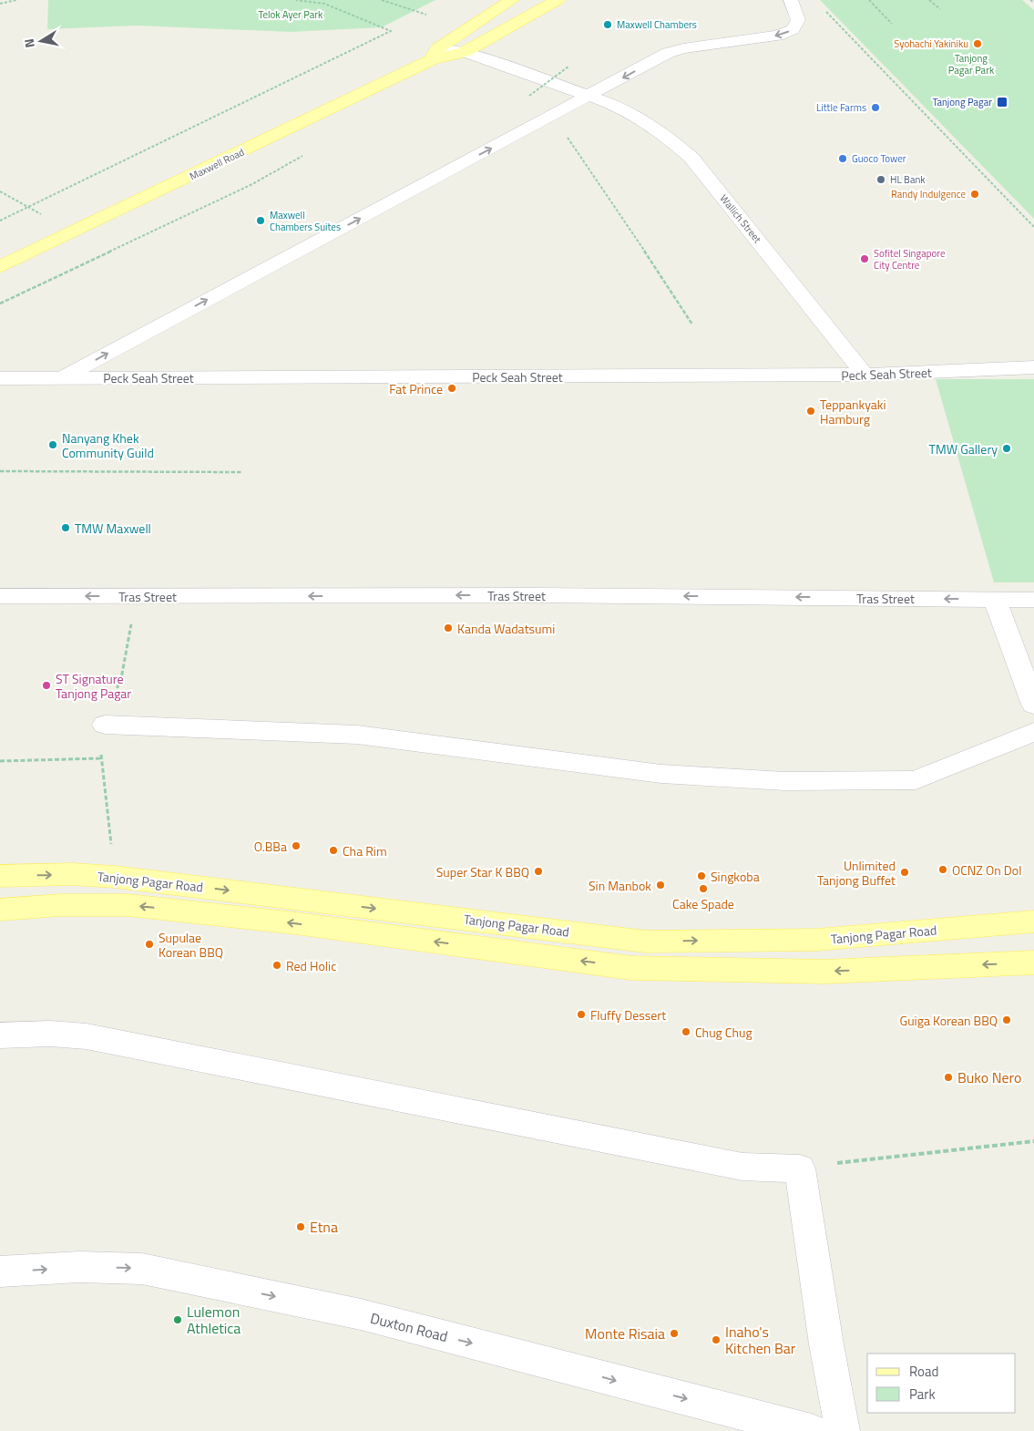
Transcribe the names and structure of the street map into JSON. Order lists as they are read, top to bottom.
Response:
{
  "streets": {
    "main road": ["Maxwell Road", "Tanjong Pagar Road"],
    "street": [
      "Wallich Street",
      "Peck Seah Street",
      "Tras Street",
      "Duxton Road"
    ]
  },
  "crossings": [
    ["Maxwell Road", "Wallich Street"],
    ["Wallich Street", "Peck Seah Street"]
  ],
  "parks": ["Telok Ayer Park", "Tanjong Pagar Park"],
  "places": {
    "other": [
      "Maxwell Chambers",
      "Syohachi Yakiniku",
      "Little Farms",
      "Guoco Tower",
      "HL Bank",
      "Randy Indulgence",
      "Maxwell Chambers Suites",
      "Sofitel Singapore City Centre",
      "Fat Prince",
      "Teppankyaki Hamburg",
      "Nanyang Khek Community Guild",
      "TMW Gallery",
      "TMW Maxwell",
      "Kanda Wadatsumi",
      "ST Signature Tanjong Pagar",
      "O.BBa",
      "Cha Rim",
      "OCNZ On Dol",
      "Super Star K BBQ",
      "Unlimited Tanjong Buffet",
      "Singkoba",
      "Sin Manbok",
      "Cake Spade",
      "Supulae Korean BBQ",
      "Red Holic",
      "Fluffy Dessert",
      "Guiga Korean BBQ",
      "Chug Chug",
      "Buko Nero",
      "Etna",
      "Lulemon Athletica",
      "Monte Risaia",
      "Inaho's Kitchen Bar"
    ],
    "transit": ["Tanjong Pagar"]
  },
  "legend": ["Road", "Park"],
  "north": "left"
}
